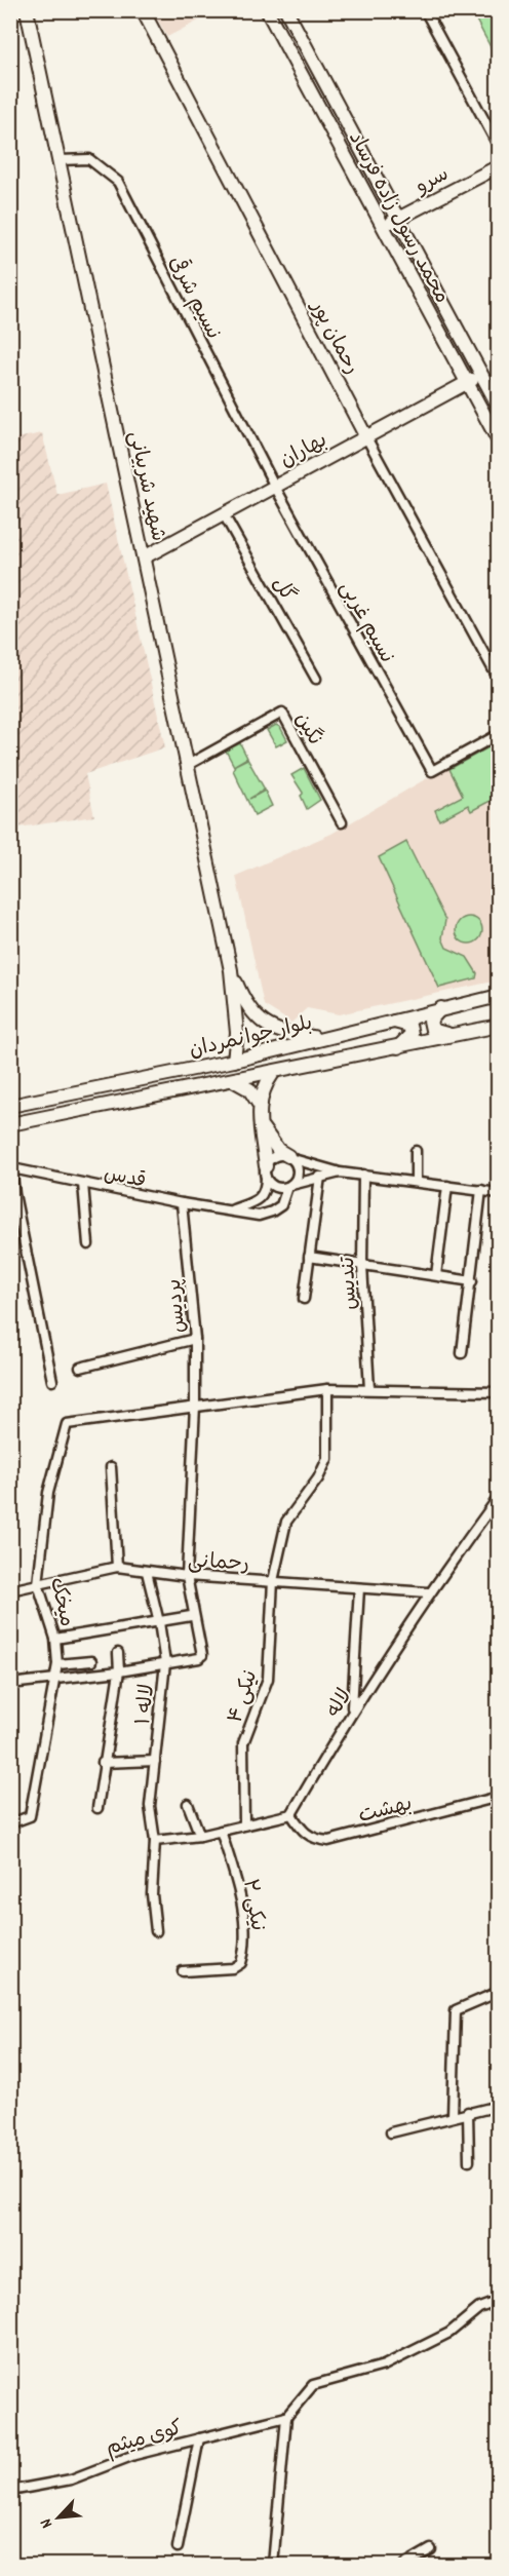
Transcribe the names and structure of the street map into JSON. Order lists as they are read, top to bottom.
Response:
{
  "streets": {
    "main road": [
      "سرو",
      "محمد رسول زاده فرساد",
      "رحمان پور",
      "بهاران",
      "شهید شربیانی",
      "بلوار جوانمردان"
    ],
    "street": [
      "نسیم شرقی",
      "گل",
      "نسیم غربی",
      "نگین",
      "قدس",
      "تندیس",
      "پردیس",
      "رحمانی",
      "میخک",
      "نیکی ۴",
      "لاله",
      "لاله ۱",
      "بهشت",
      "نیکی ۲",
      "کوی میثم"
    ]
  },
  "crossings": [
    ["سرو", "محمد رسول زاده فرساد"],
    ["محمد رسول زاده فرساد", "بهاران"],
    ["نسیم شرقی", "بهاران"],
    ["نسیم شرقی", "شهید شربیانی"],
    ["نسیم شرقی", "نسیم غربی"],
    ["رحمان پور", "بهاران"],
    ["بهاران", "شهید شربیانی"],
    ["بهاران", "گل"],
    ["بهاران", "نسیم غربی"],
    ["شهید شربیانی", "نگین"],
    ["شهید شربیانی", "بلوار جوانمردان"],
    ["قدس", "پردیس"],
    ["پردیس", "رحمانی"],
    ["پردیس", "میخک"],
    ["پردیس", "لاله ۱"],
    ["رحمانی", "میخک"],
    ["رحمانی", "نیکی ۴"],
    ["رحمانی", "لاله"],
    ["رحمانی", "لاله ۱"],
    ["لاله", "بهشت"]
  ],
  "north": "bottom left"
}
